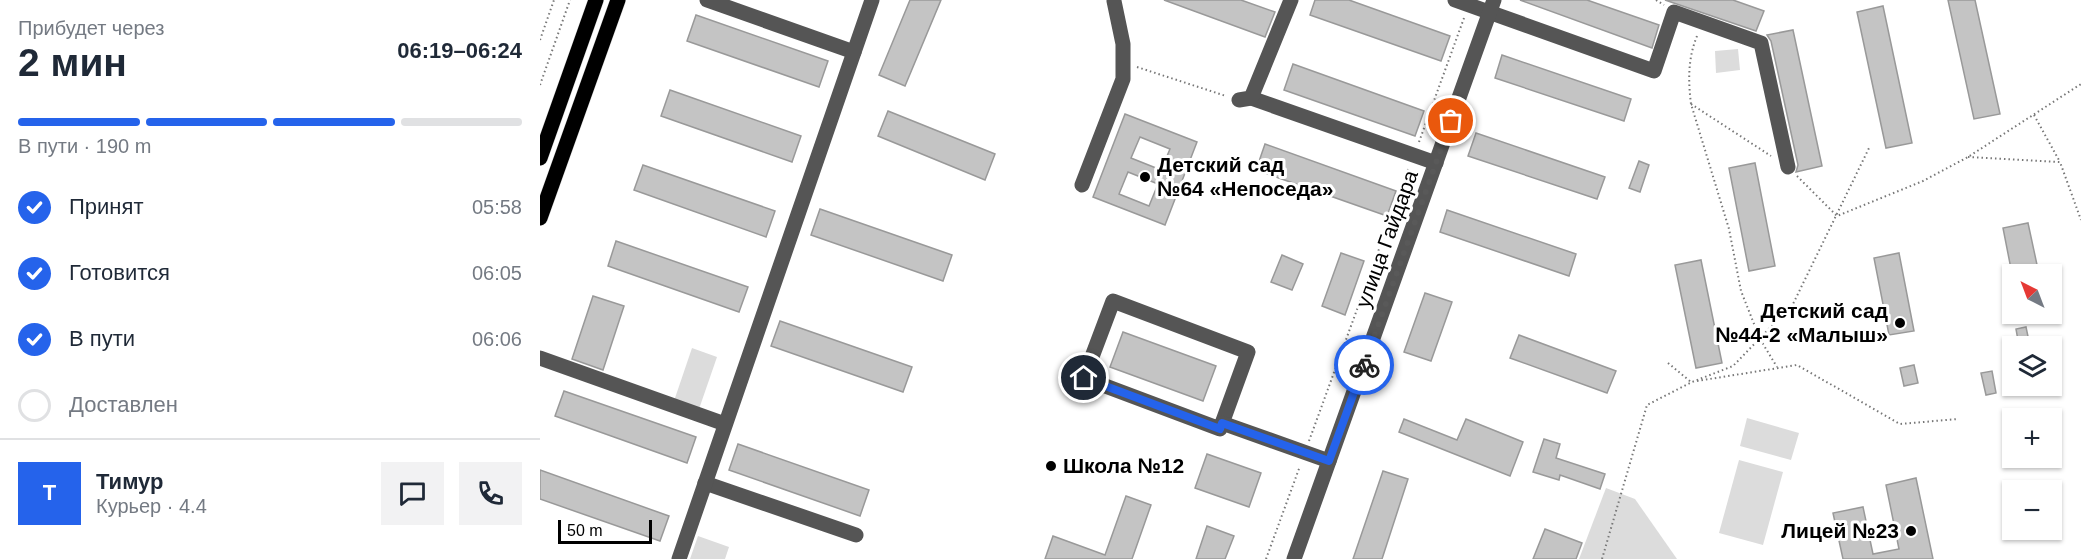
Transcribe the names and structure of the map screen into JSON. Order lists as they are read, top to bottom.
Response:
{
  "streets": {
    "street": ["улица Гайдара"]
  },
  "places": [
    "Детский сад №64 «Непоседа»",
    "Детский сад №44-2 «Малыш»",
    "Школа №12",
    "Лицей №23"
  ],
  "scale_bar": "50 m",
  "north": "top left",
  "page": {
    "heading": ["2 мин", "Прибудет через", "06:19–06:24"],
    "panel": ["Тимур", "Курьер · 4.4"],
    "bar": "В пути · 190 m",
    "list": [
      ["Принят", "05:58"],
      ["Готовится", "06:05"],
      ["В пути", "06:06"],
      "Доставлен"
    ],
    "map_buttons": ["+", "−"],
    "round": "Т",
    "scale": "50 m"
  }
}
